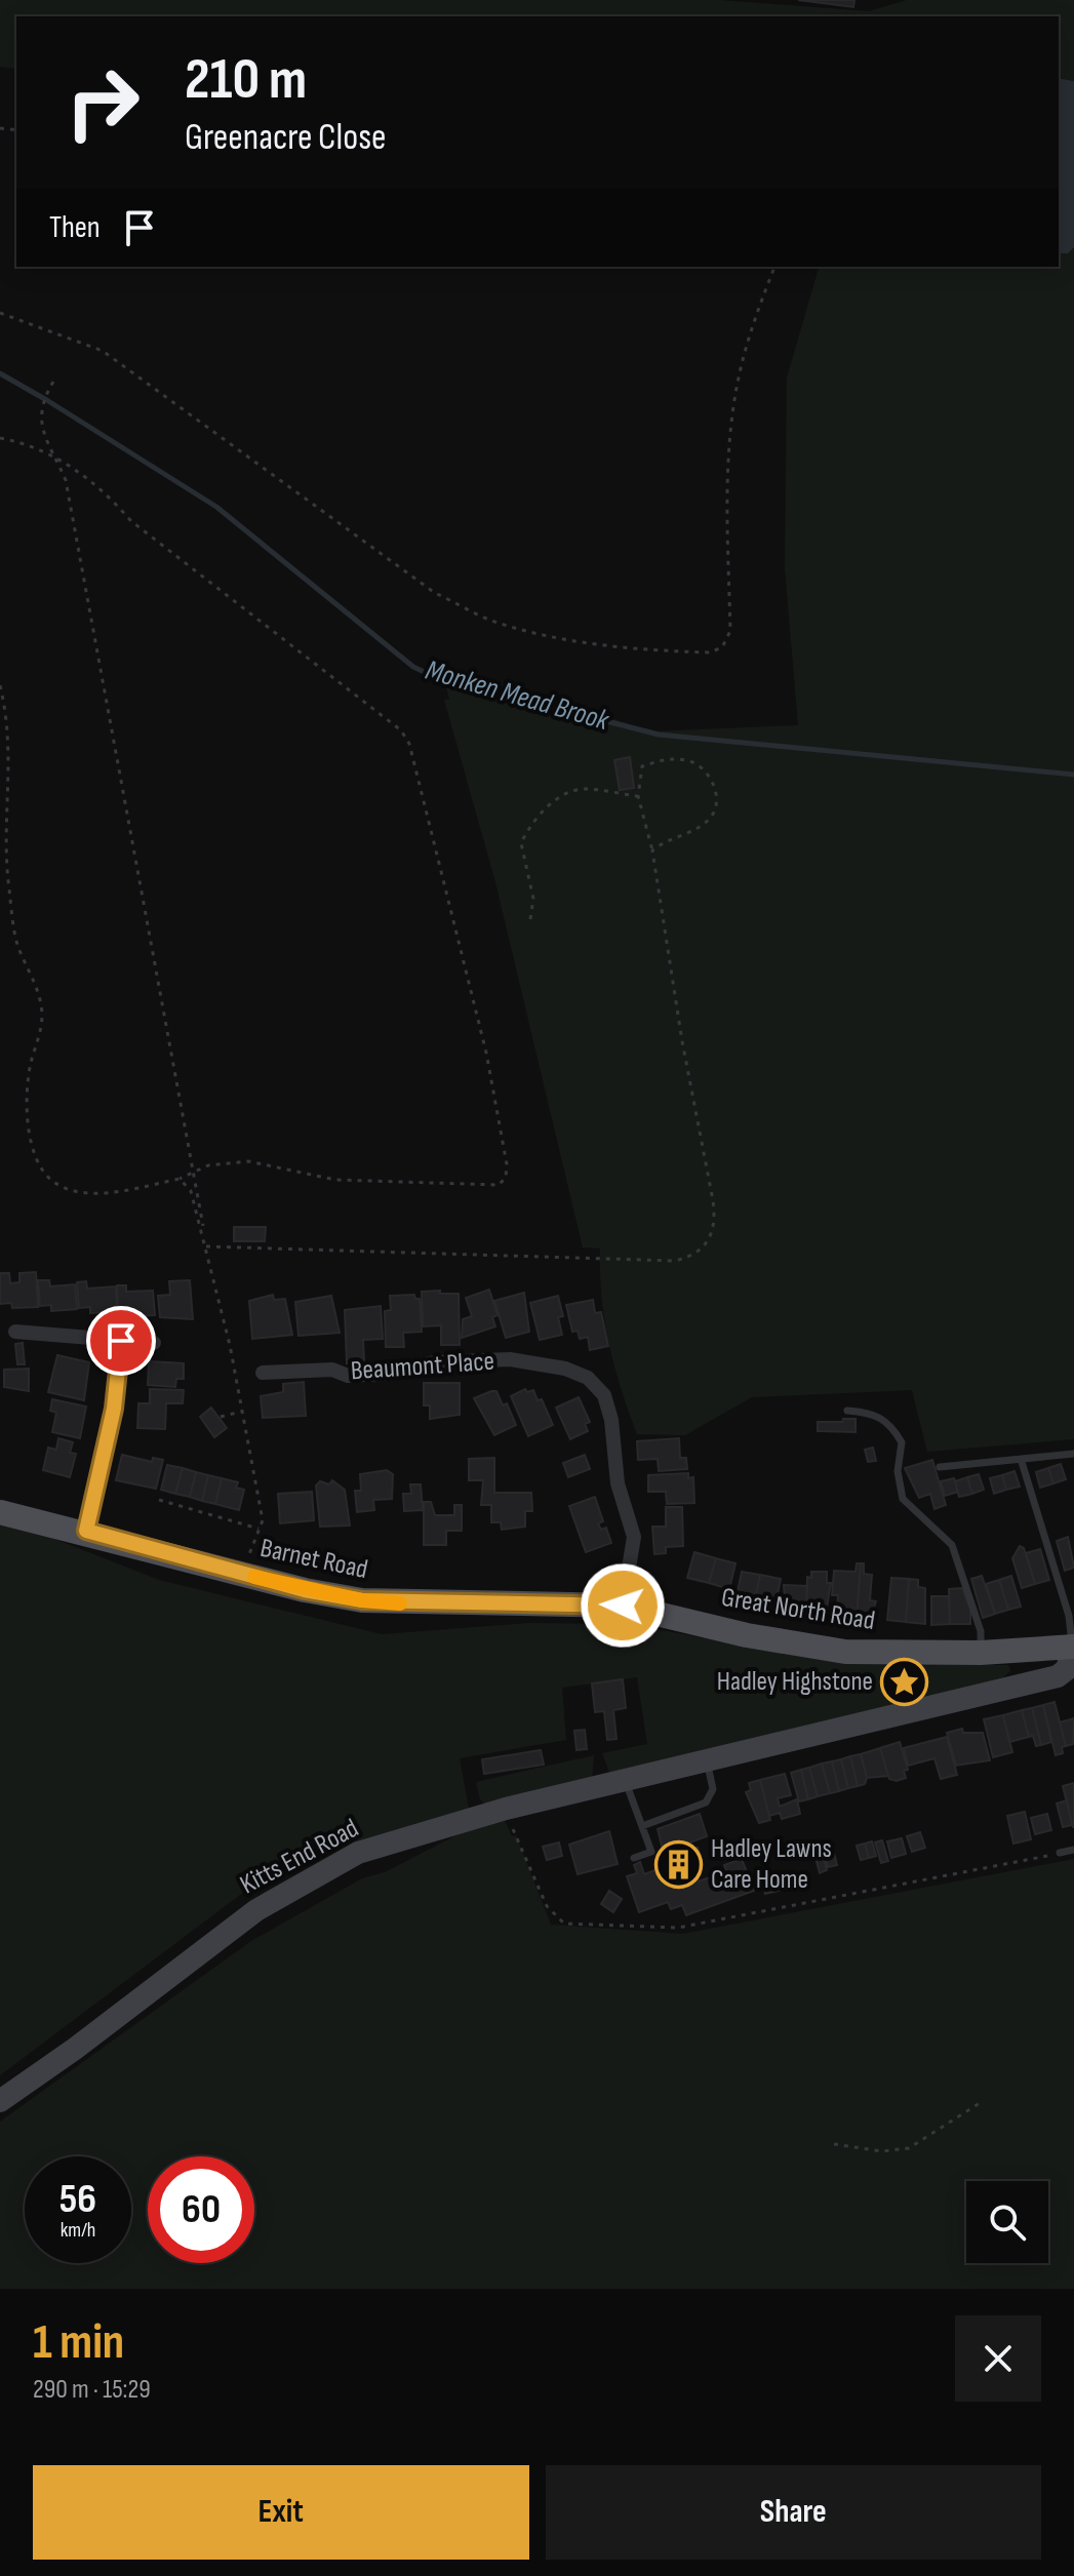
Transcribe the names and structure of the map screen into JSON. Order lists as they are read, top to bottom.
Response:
{
  "streets": {
    "main road": ["Barnet Road", "Great North Road"],
    "street": ["Beaumont Place", "Kitts End Road"]
  },
  "crossings": [
    ["Beaumont Place", "Barnet Road"],
    ["Beaumont Place", "Great North Road"],
    ["Barnet Road", "Great North Road"]
  ],
  "water": ["Monken Mead Brook"],
  "places": {
    "place": ["Hadley Highstone"],
    "building": ["Hadley Lawns Care Home"]
  },
  "page": {
    "turn": ["210 m", "Greenacre Close"],
    "then": "Then",
    "speed": "56 km/h",
    "limit": "60",
    "heading": ["1 min", "290 m · 15:29"],
    "buttons": ["Exit", "Share"]
  }
}
